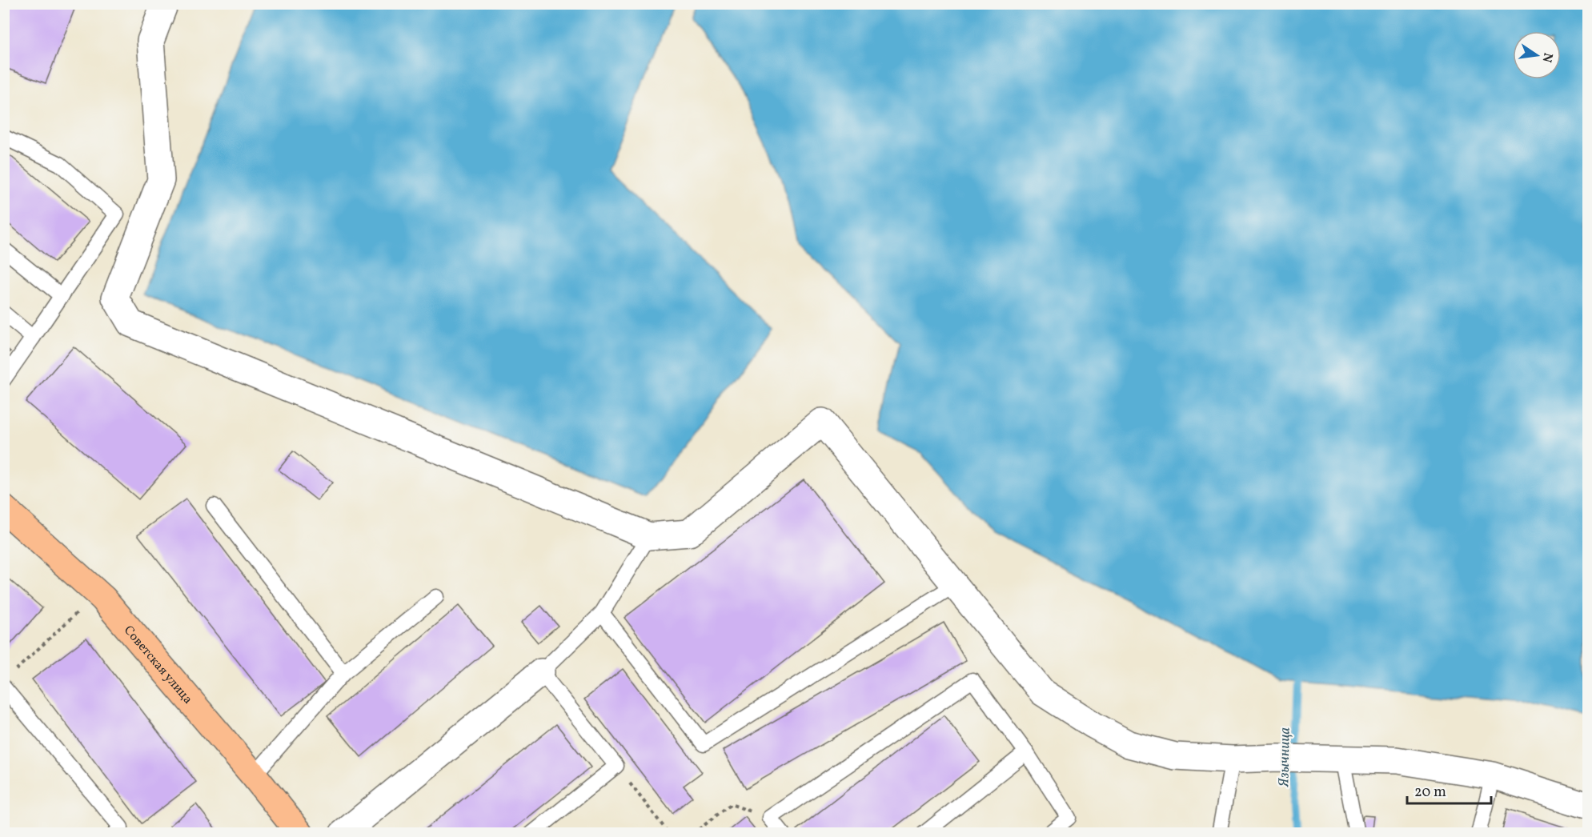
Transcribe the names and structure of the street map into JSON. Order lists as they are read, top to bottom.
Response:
{
  "streets": {
    "main road": ["Советская улица"]
  },
  "water": ["Язычница"],
  "scale_bar": "20 m",
  "north": "right"
}
